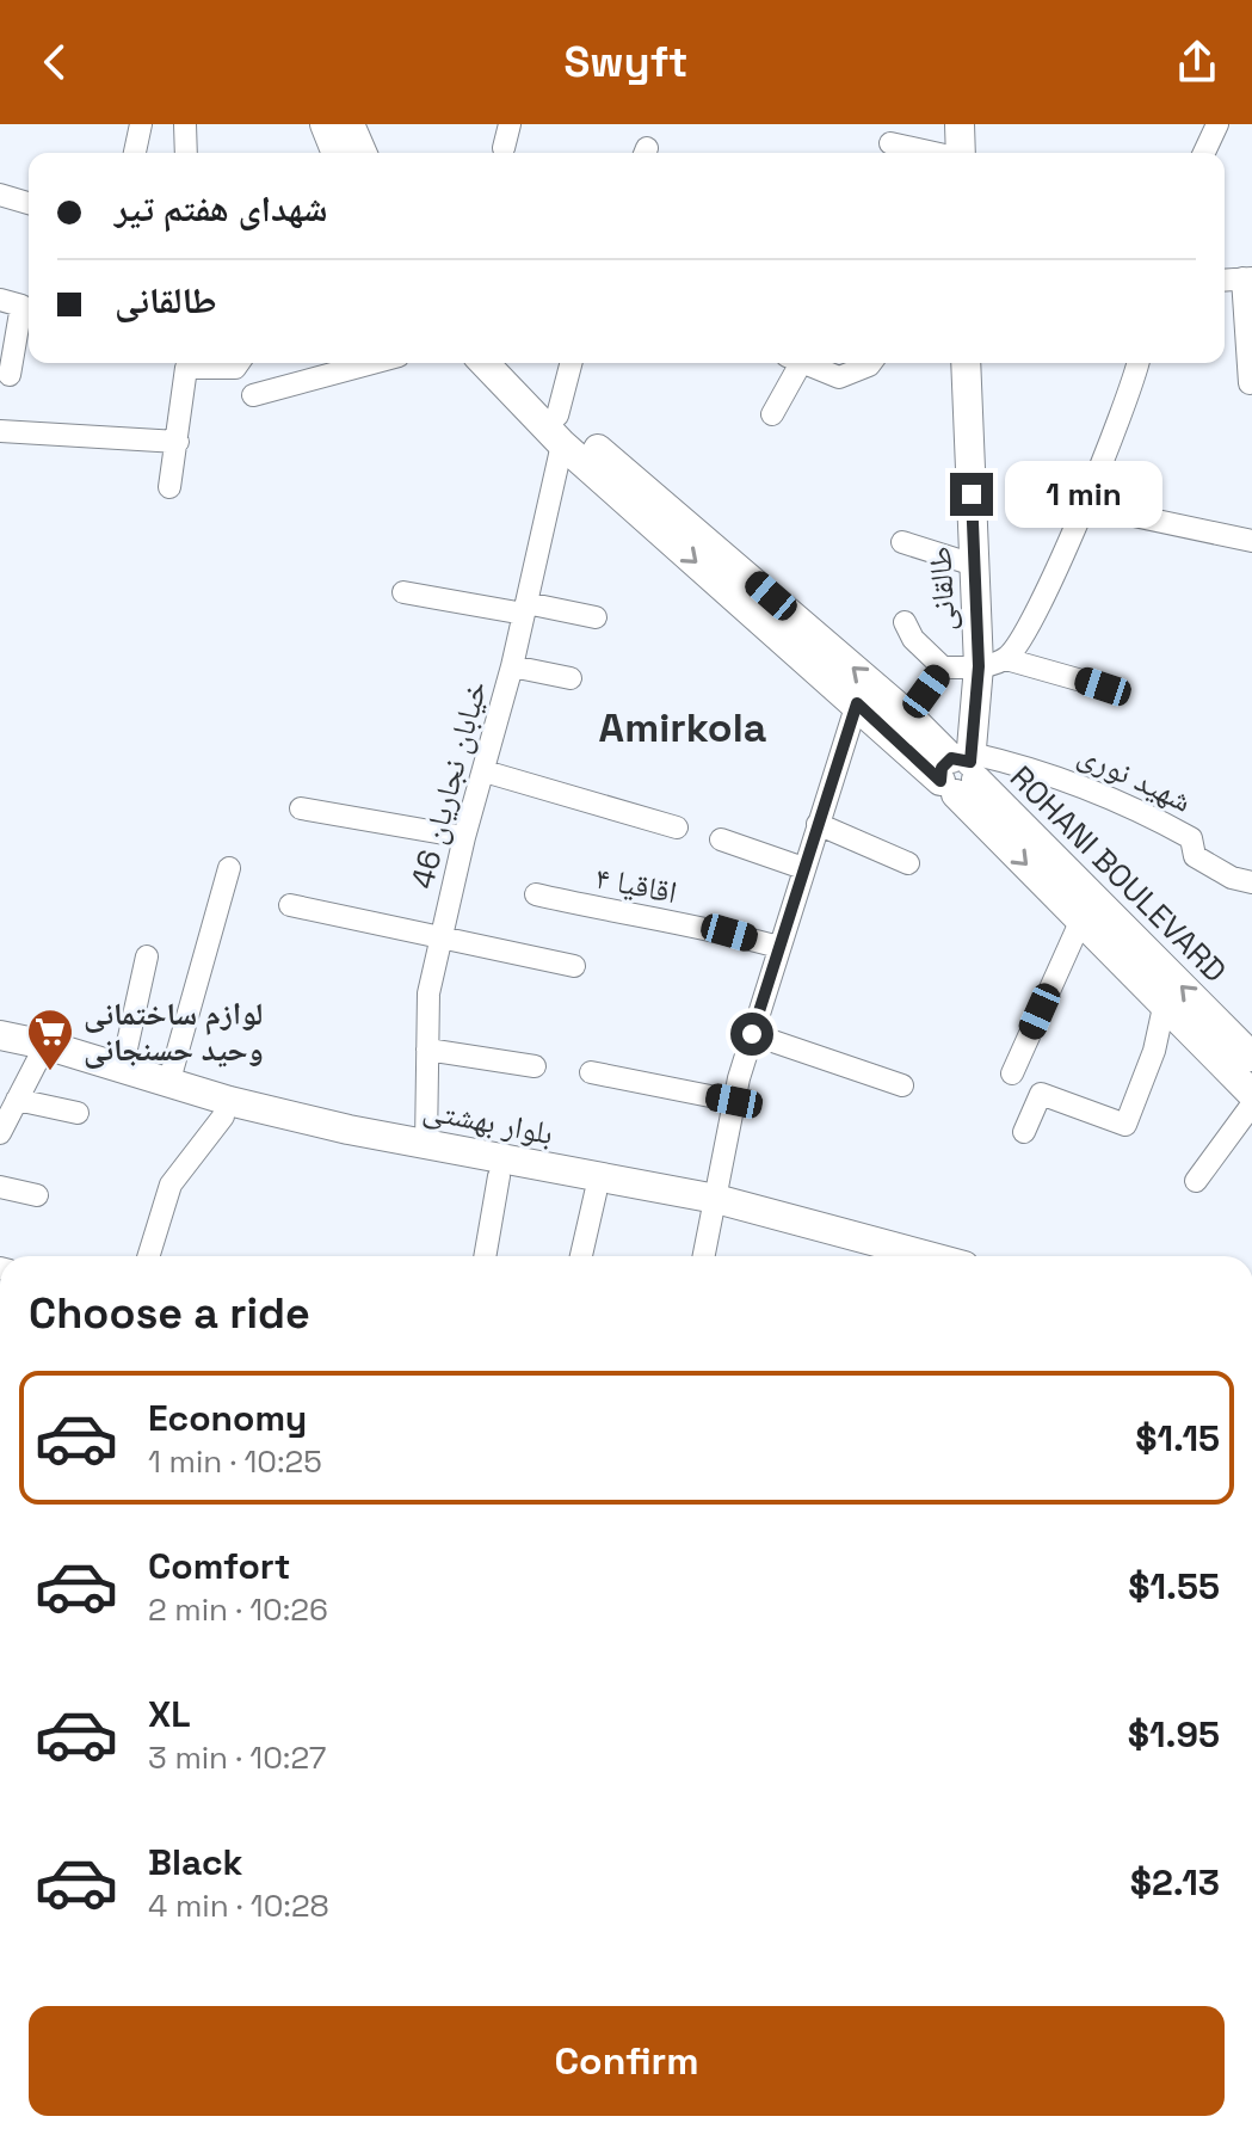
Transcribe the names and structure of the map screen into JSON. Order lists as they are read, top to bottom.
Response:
{
  "streets": {
    "main road": ["طالقانی", "ROHANI BOULEVARD", "بلوار بهشتی"],
    "street": ["شهید نوری", "خیابان نجاریان 46", "اقاقیا ۴"]
  },
  "crossings": [
    ["طالقانی", "شهید نوری"],
    ["طالقانی", "ROHANI BOULEVARD"],
    ["شهید نوری", "ROHANI BOULEVARD"],
    ["خیابان نجاریان 46", "ROHANI BOULEVARD"],
    ["خیابان نجاریان 46", "بلوار بهشتی"]
  ],
  "districts": ["Amirkola"],
  "places": {
    "supermarket": ["لوازم ساختمانی وحید حسنجانی"]
  },
  "page": {
    "header": "Swyft",
    "banner": ["شهدای هفتم تیر", "طالقانی"],
    "bubble": "1 min",
    "heading": "Choose a ride",
    "list": [
      {
        "name": "Economy",
        "note": "1 min · 10:25",
        "value": "$1.15"
      },
      {
        "name": "Comfort",
        "note": "2 min · 10:26",
        "value": "$1.55"
      },
      {
        "name": "XL",
        "note": "3 min · 10:27",
        "value": "$1.95"
      },
      {
        "name": "Black",
        "note": "4 min · 10:28",
        "value": "$2.13"
      }
    ],
    "buttons": "Confirm"
  }
}
